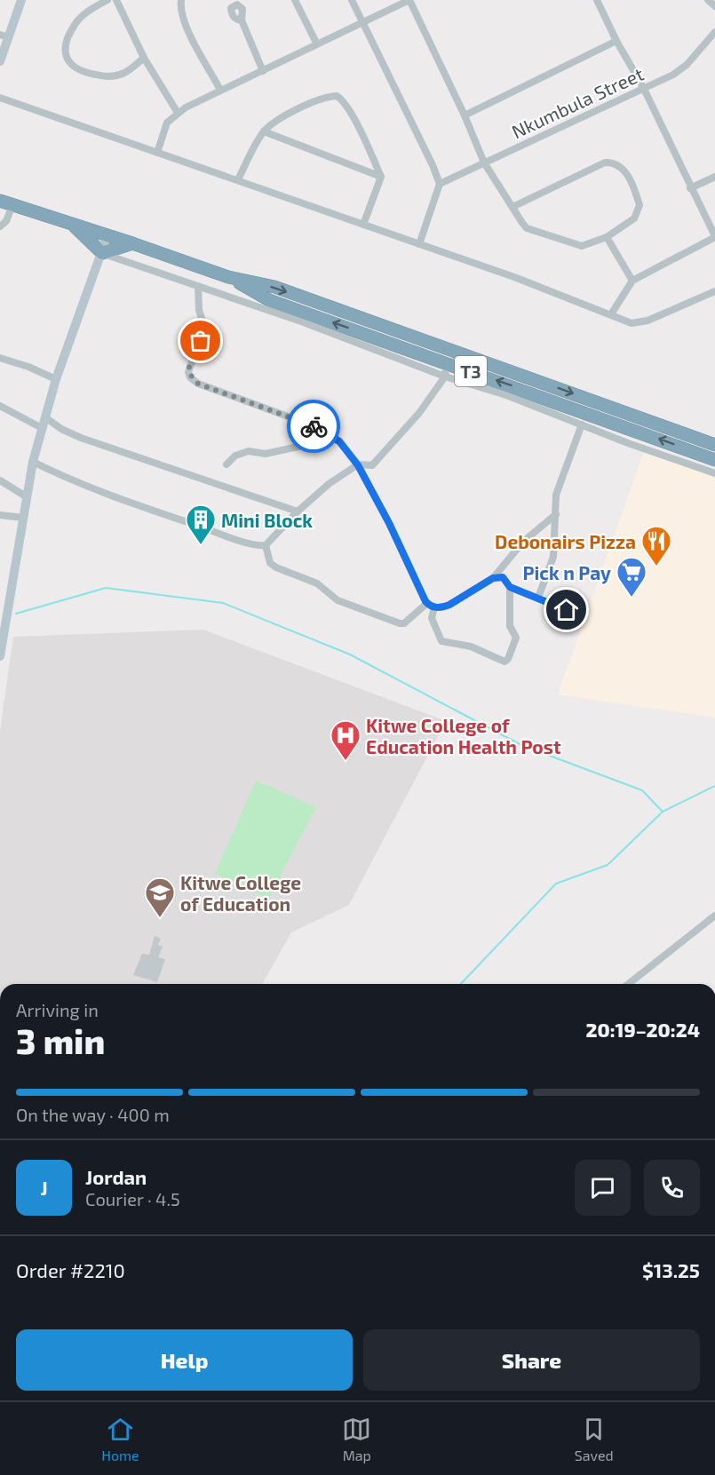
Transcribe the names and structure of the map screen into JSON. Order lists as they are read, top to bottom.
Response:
{
  "streets": {
    "highway": ["T3"],
    "street": ["Nkumbula Street"]
  },
  "places": {
    "building": ["Mini Block"],
    "restaurant": ["Debonairs Pizza"],
    "supermarket": ["Pick n Pay"],
    "hospital": ["Kitwe College of Education Health Post"],
    "school or university": ["Kitwe College of Education"]
  },
  "page": {
    "heading": ["3 min", "Arriving in", "20:19–20:24"],
    "panel": [
      "Jordan",
      "Courier · 4.5",
      "Order #2210",
      "$13.25"
    ],
    "bar": "On the way · 400 m",
    "round": "J",
    "buttons": ["Help", "Share"],
    "tabs": ["Home", "Map", "Saved"]
  }
}
